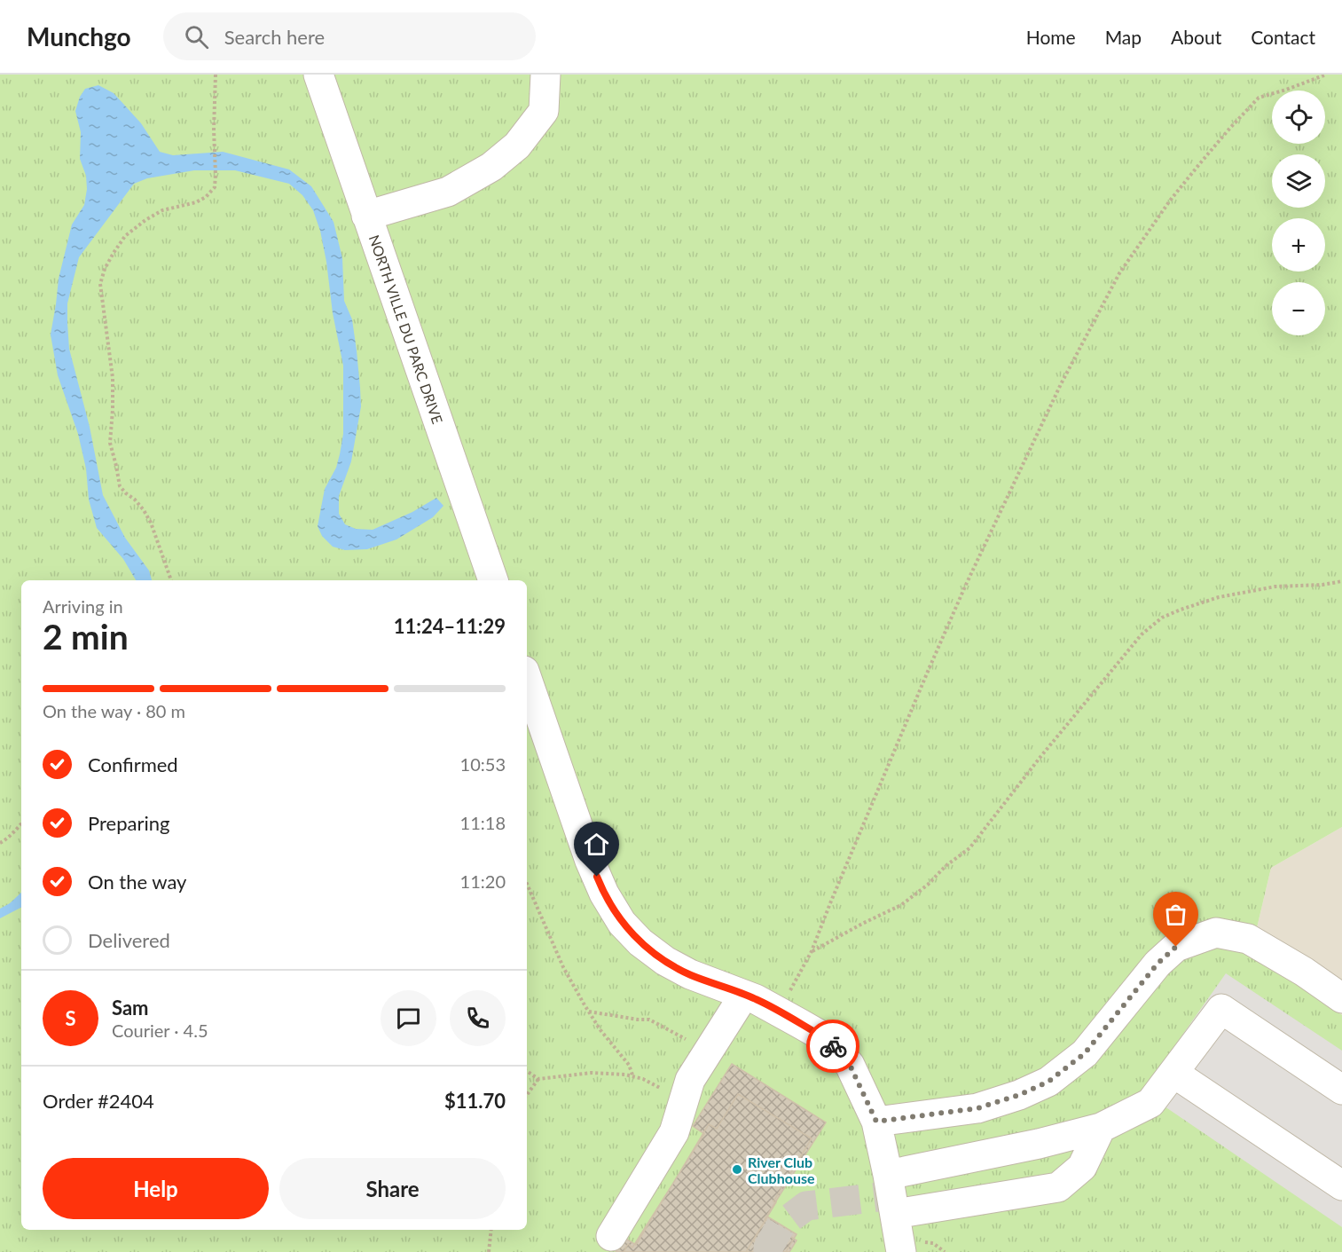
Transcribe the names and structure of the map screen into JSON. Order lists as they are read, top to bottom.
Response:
{
  "streets": {
    "street": ["NORTH VILLE DU PARC DRIVE"]
  },
  "places": ["River Club Clubhouse"],
  "page": {
    "header": "Munchgo",
    "search": "Search here",
    "nav": [
      "Home",
      "Map",
      "About",
      "Contact"
    ],
    "map_buttons": ["+", "−"],
    "heading": ["2 min", "Arriving in", "11:24–11:29"],
    "panel": [
      "Sam",
      "Courier · 4.5",
      "Order #2404",
      "$11.70"
    ],
    "bar": "On the way · 80 m",
    "list": [
      ["Confirmed", "10:53"],
      ["Preparing", "11:18"],
      ["On the way", "11:20"],
      "Delivered"
    ],
    "round": "S",
    "buttons": ["Help", "Share"]
  }
}
